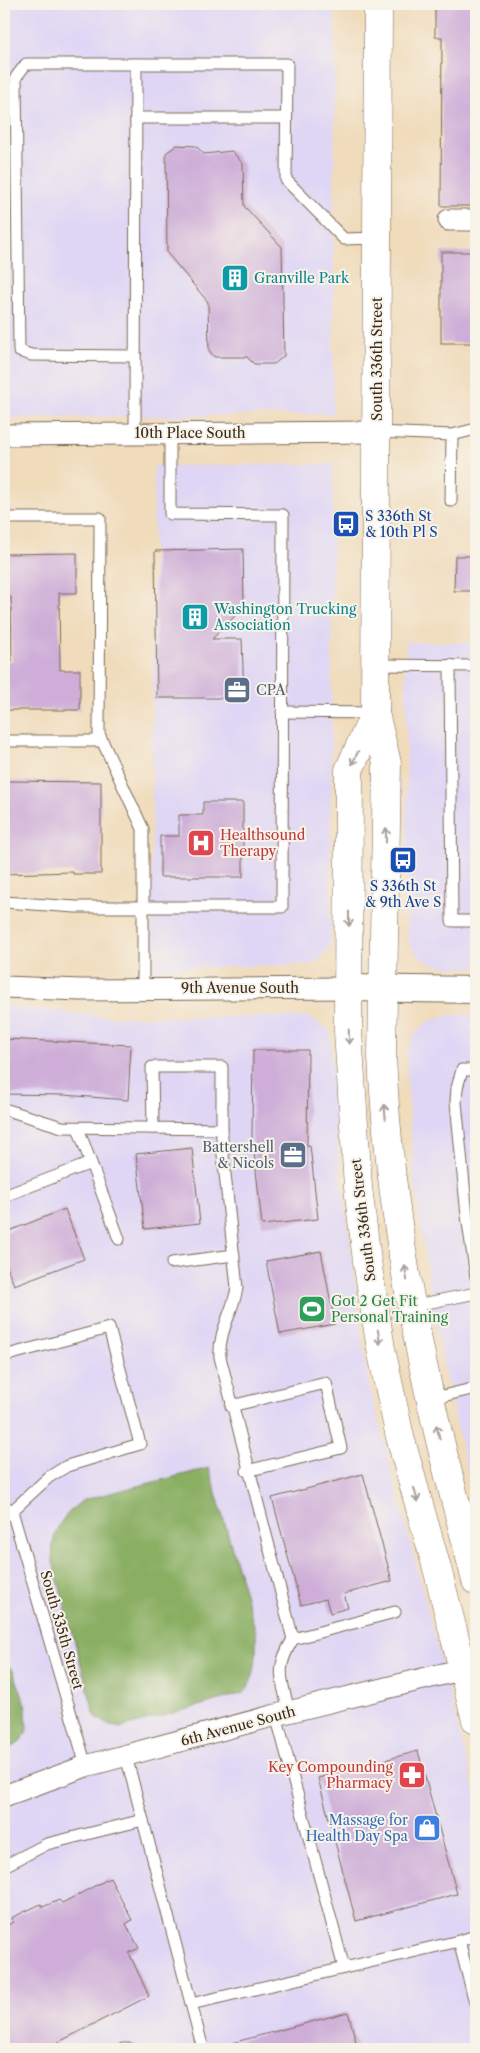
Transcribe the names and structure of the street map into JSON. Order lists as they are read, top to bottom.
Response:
{
  "streets": {
    "main road": ["South 336th Street"],
    "street": ["10th Place South", "9th Avenue South", "6th Avenue South"],
    "lane": ["South 335th Street"]
  },
  "crossings": [
    ["South 336th Street", "10th Place South"],
    ["South 336th Street", "9th Avenue South"],
    ["South 336th Street", "6th Avenue South"],
    ["South 335th Street", "6th Avenue South"]
  ],
  "places": {
    "building": ["Granville Park", "Washington Trucking Association"],
    "bus stop": ["S 336th St & 10th Pl S", "S 336th St & 9th Ave S"],
    "office": ["CPA", "Battershell & Nicols"],
    "hospital": ["Healthsound Therapy"],
    "sports": ["Got 2 Get Fit Personal Training"],
    "pharmacy": ["Key Compounding Pharmacy"],
    "shop": ["Massage for Health Day Spa"]
  }
}
